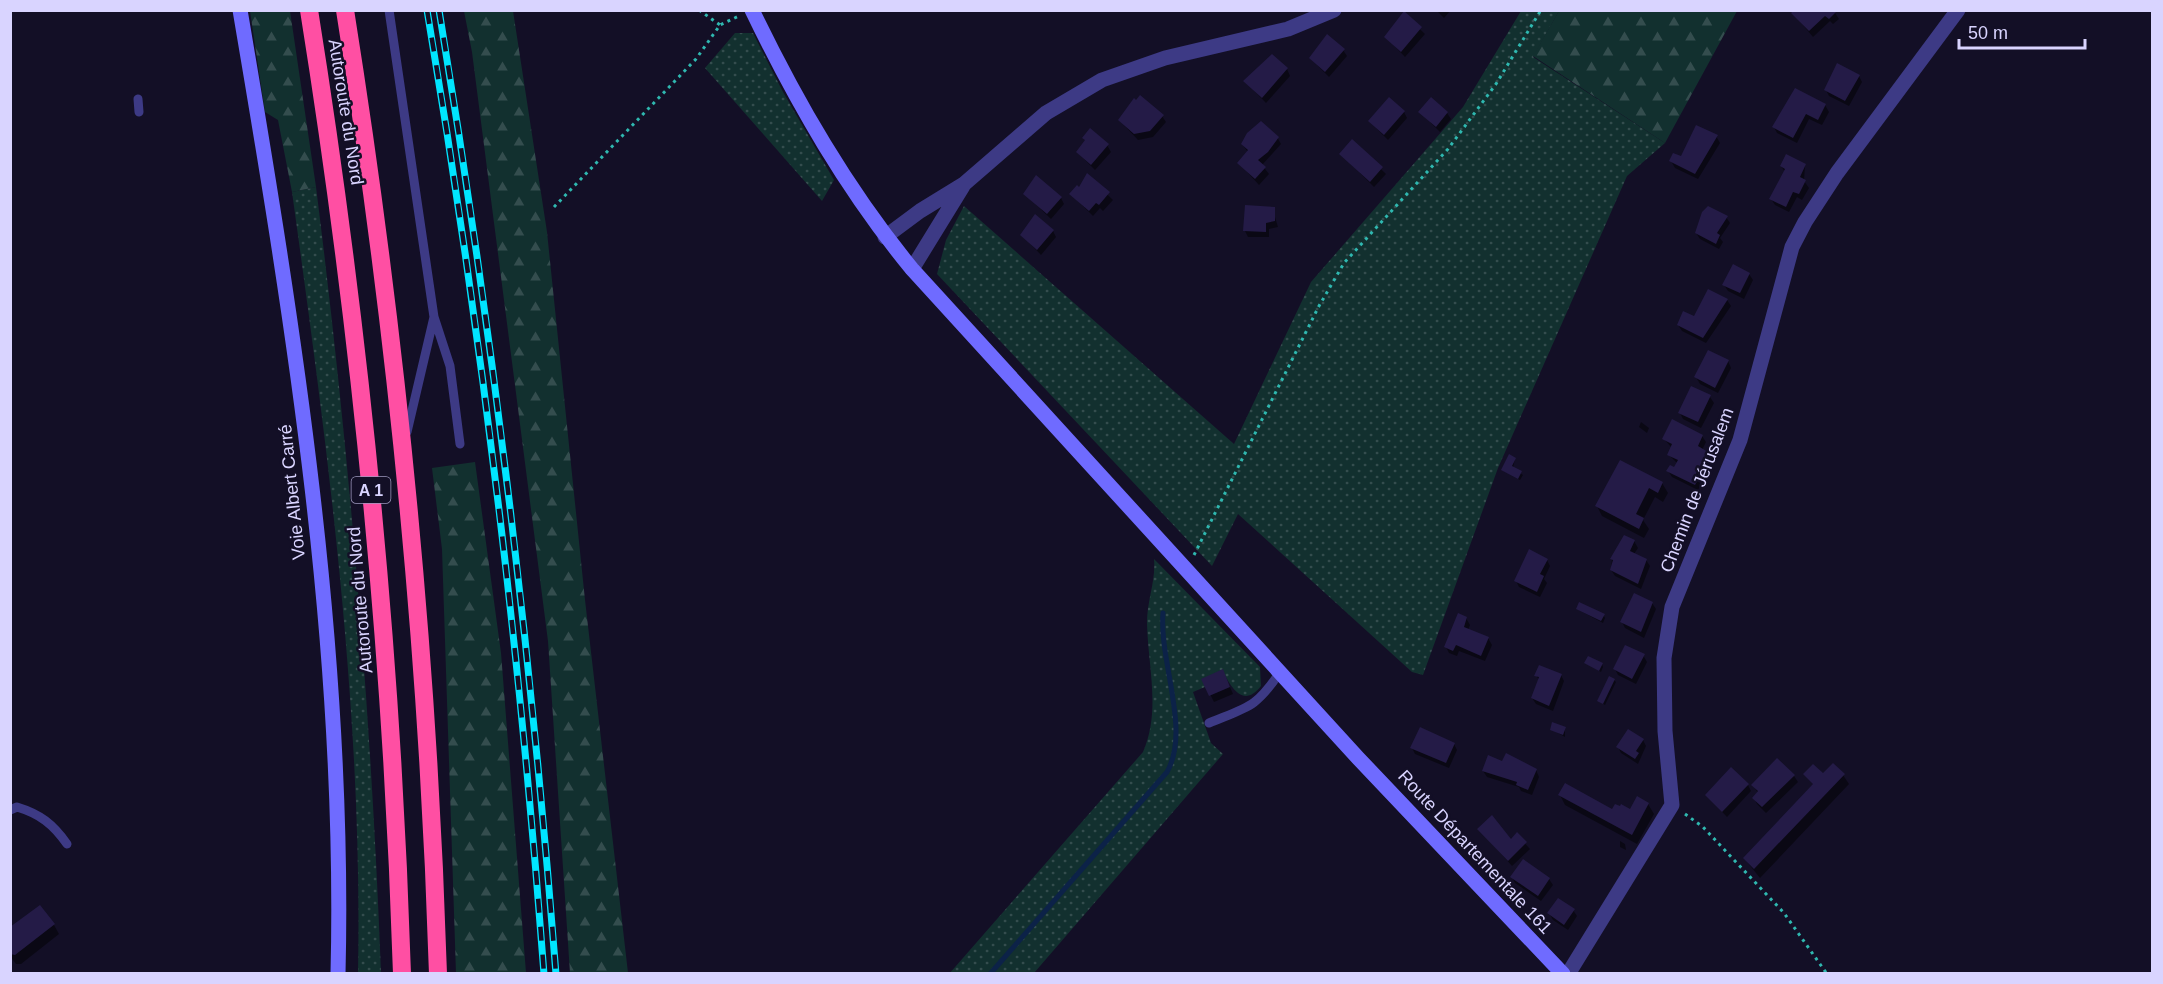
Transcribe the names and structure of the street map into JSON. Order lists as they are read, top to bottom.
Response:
{
  "streets": {
    "highway": ["Autoroute du Nord", "A 1"],
    "street": ["Chemin de Jérusalem", "Voie Albert Carré", "Route Départementale 161"]
  },
  "scale_bar": "50 m"
}
